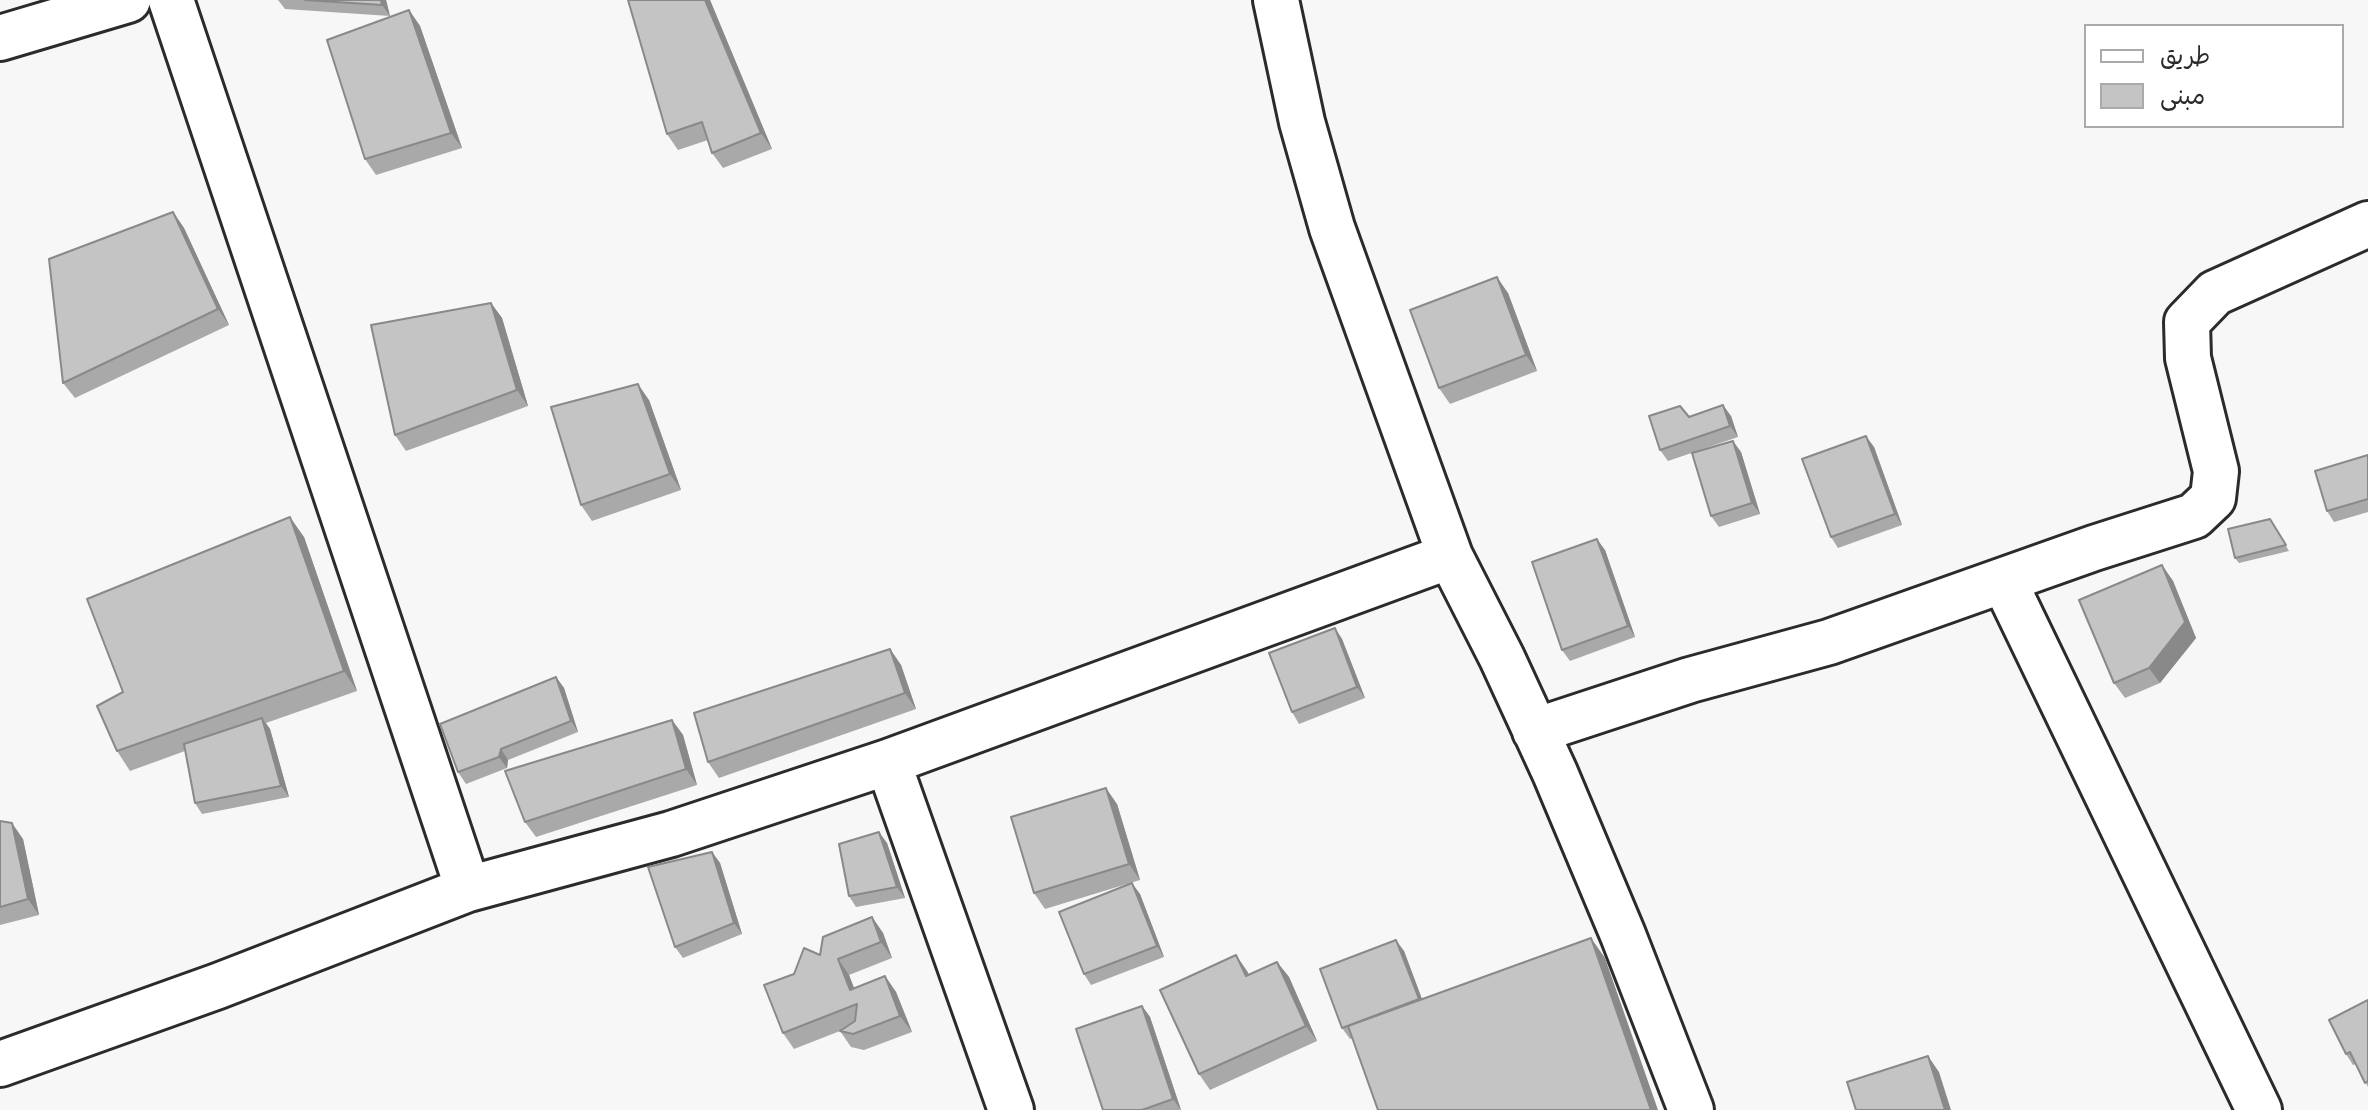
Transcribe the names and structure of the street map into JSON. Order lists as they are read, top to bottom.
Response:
{
  "legend": ["طريق", "مبنى"]
}
